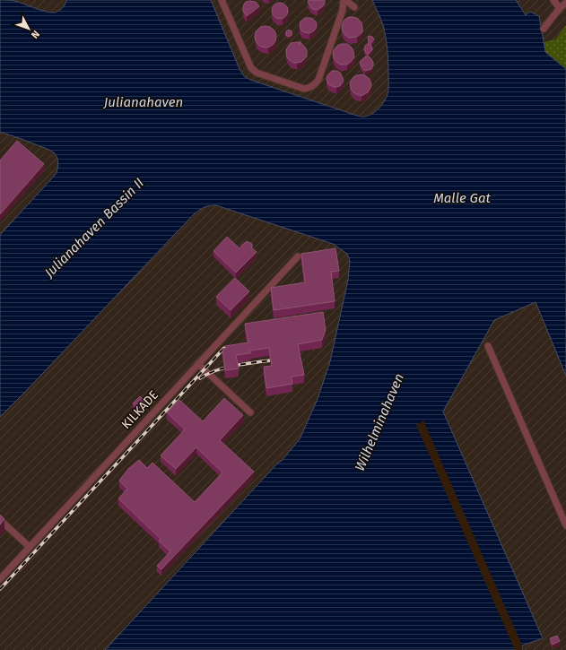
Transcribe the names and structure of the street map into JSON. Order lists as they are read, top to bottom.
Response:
{
  "streets": {
    "street": ["KILKADE"]
  },
  "water": [
    "Julianahaven",
    "Malle Gat",
    "Julianahaven Bassin II",
    "Wilhelminahaven"
  ],
  "north": "bottom right"
}
